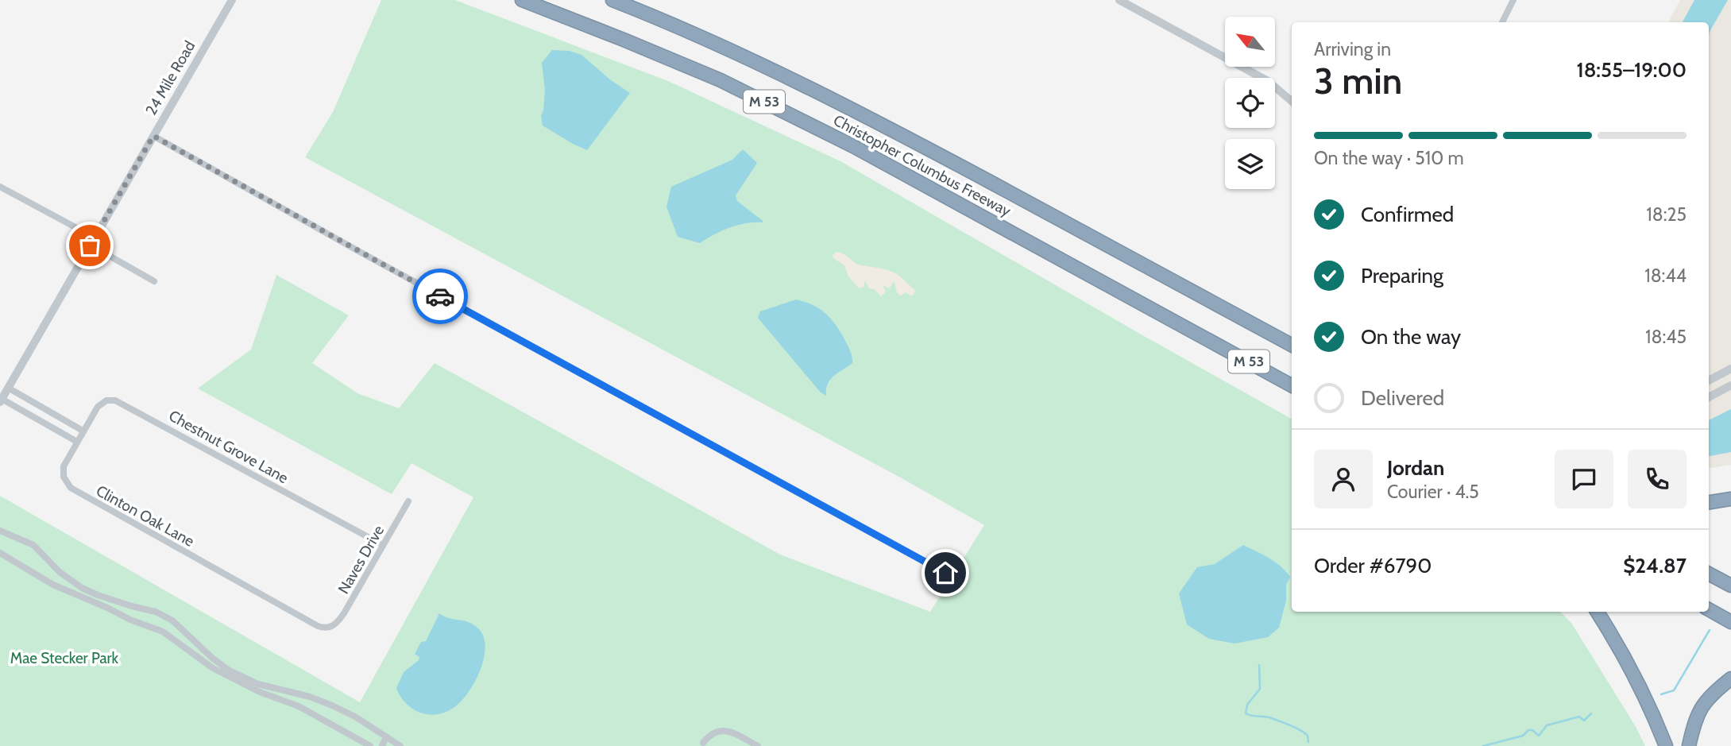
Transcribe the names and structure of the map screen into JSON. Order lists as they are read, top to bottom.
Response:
{
  "streets": {
    "highway": ["M 53", "Christopher Columbus Freeway"],
    "street": [
      "24 Mile Road",
      "Chestnut Grove Lane",
      "Clinton Oak Lane",
      "Naves Drive"
    ]
  },
  "crossings": [
    ["Chestnut Grove Lane", "Clinton Oak Lane"],
    ["Chestnut Grove Lane", "Naves Drive"],
    ["Clinton Oak Lane", "Naves Drive"]
  ],
  "parks": ["Mae Stecker Park"],
  "north": "top left",
  "page": {
    "heading": ["3 min", "Arriving in", "18:55–19:00"],
    "panel": [
      "Jordan",
      "Courier · 4.5",
      "Order #6790",
      "$24.87"
    ],
    "bar": "On the way · 510 m",
    "list": [
      ["Confirmed", "18:25"],
      ["Preparing", "18:44"],
      ["On the way", "18:45"],
      "Delivered"
    ]
  }
}
